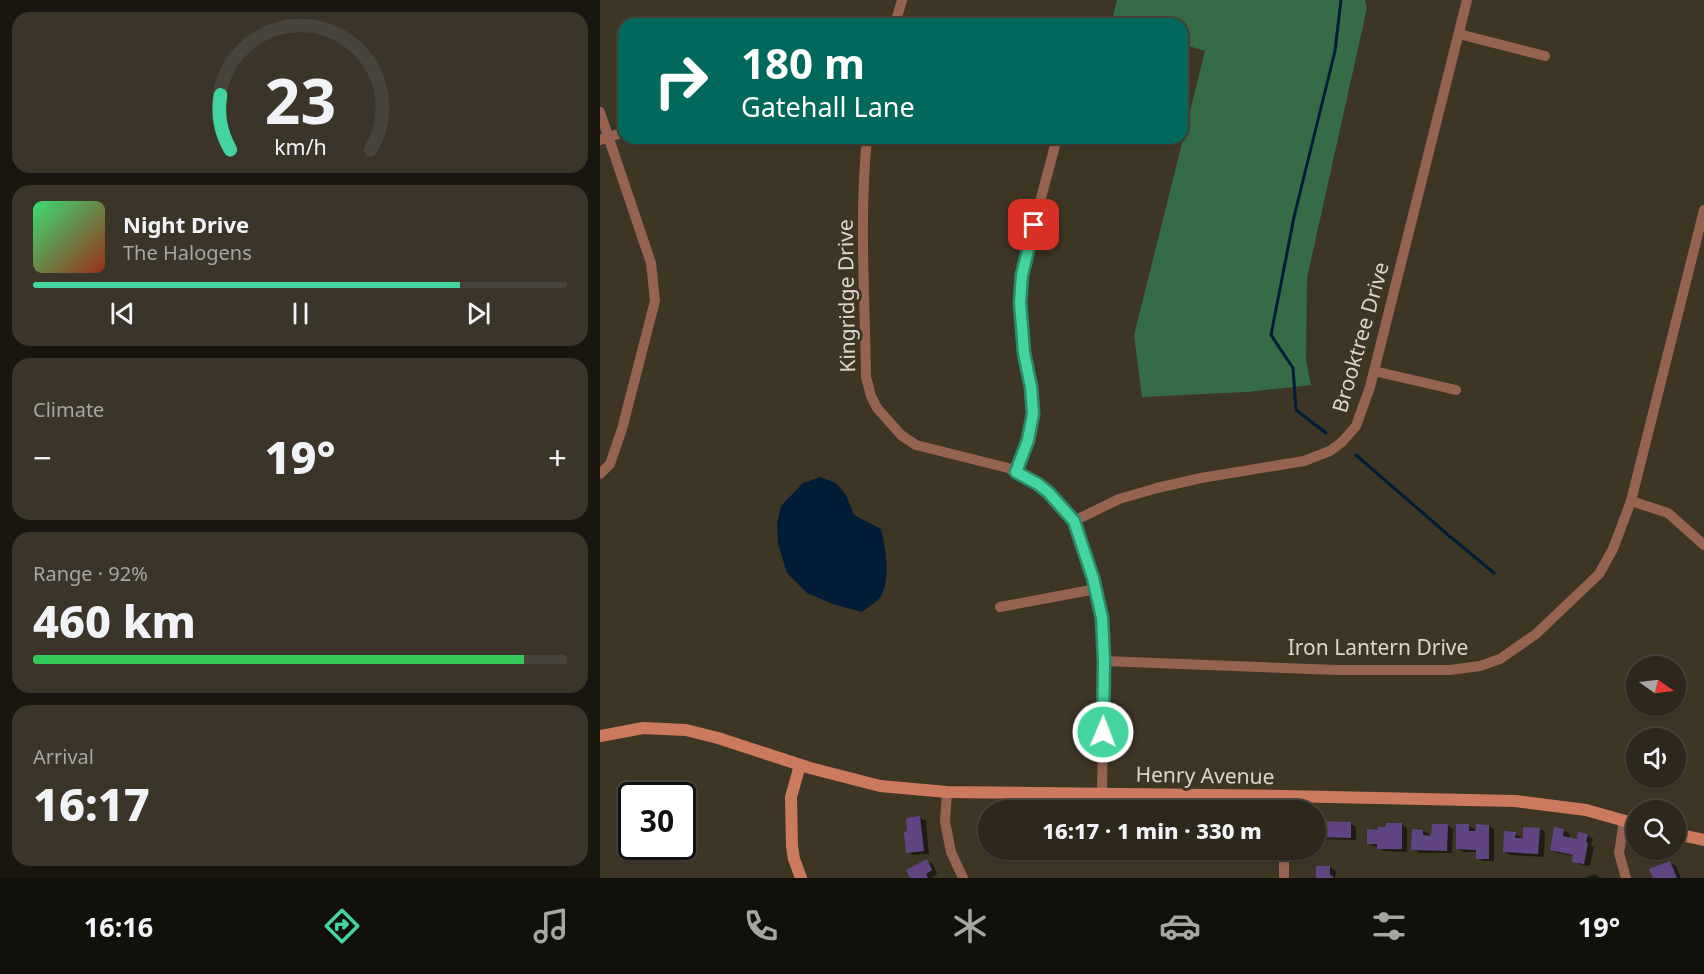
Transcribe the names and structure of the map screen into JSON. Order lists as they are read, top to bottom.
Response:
{
  "streets": {
    "street": [
      "Kingridge Drive",
      "Brooktree Drive",
      "Iron Lantern Drive",
      "Henry Avenue"
    ]
  },
  "crossings": [
    ["Kingridge Drive", "Brooktree Drive"],
    ["Kingridge Drive", "Iron Lantern Drive"],
    ["Kingridge Drive", "Henry Avenue"]
  ],
  "north": "right",
  "page": {
    "turn": ["180 m", "Gatehall Lane"],
    "song": ["Night Drive", "The Halogens"],
    "tile": [
      "Climate",
      ["Range · 92%", "460 km"],
      ["Arrival", "16:17"]
    ],
    "heat": ["−", "19°", "+"],
    "limit": "30",
    "trip": "16:17 · 1 min · 330 m",
    "tabs": ["16:16", "19°"],
    "gauge": ["23", "km/h"]
  }
}
